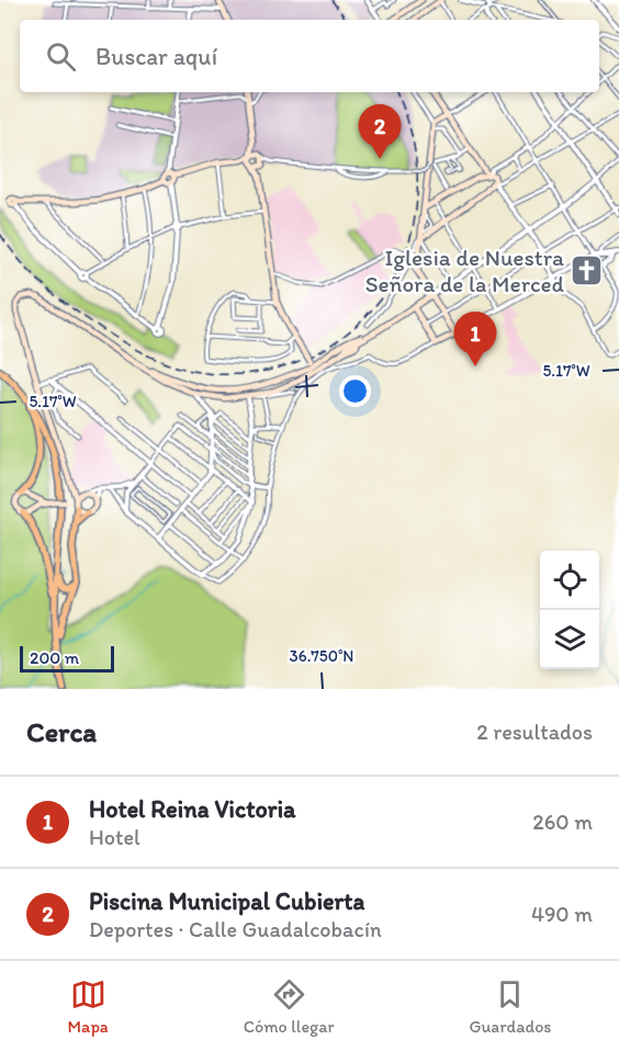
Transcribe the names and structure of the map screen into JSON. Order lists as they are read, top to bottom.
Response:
{
  "places": {
    "church": ["Iglesia de Nuestra Señora de la Merced"]
  },
  "scale_bar": "200 m",
  "page": {
    "search": "Buscar aquí",
    "pins": ["2", "1"],
    "scale": "200 m",
    "heading": ["Cerca", "2 resultados"],
    "list": [
      {
        "mark": "1",
        "name": "Hotel Reina Victoria",
        "note": "Hotel",
        "value": "260 m"
      },
      {
        "mark": "2",
        "name": "Piscina Municipal Cubierta",
        "note": "Deportes · Calle Guadalcobacín",
        "value": "490 m"
      }
    ],
    "nav": ["Mapa", "Cómo llegar", "Guardados"]
  },
  "coordinates": ["5.17°W", "36.750°N"]
}
